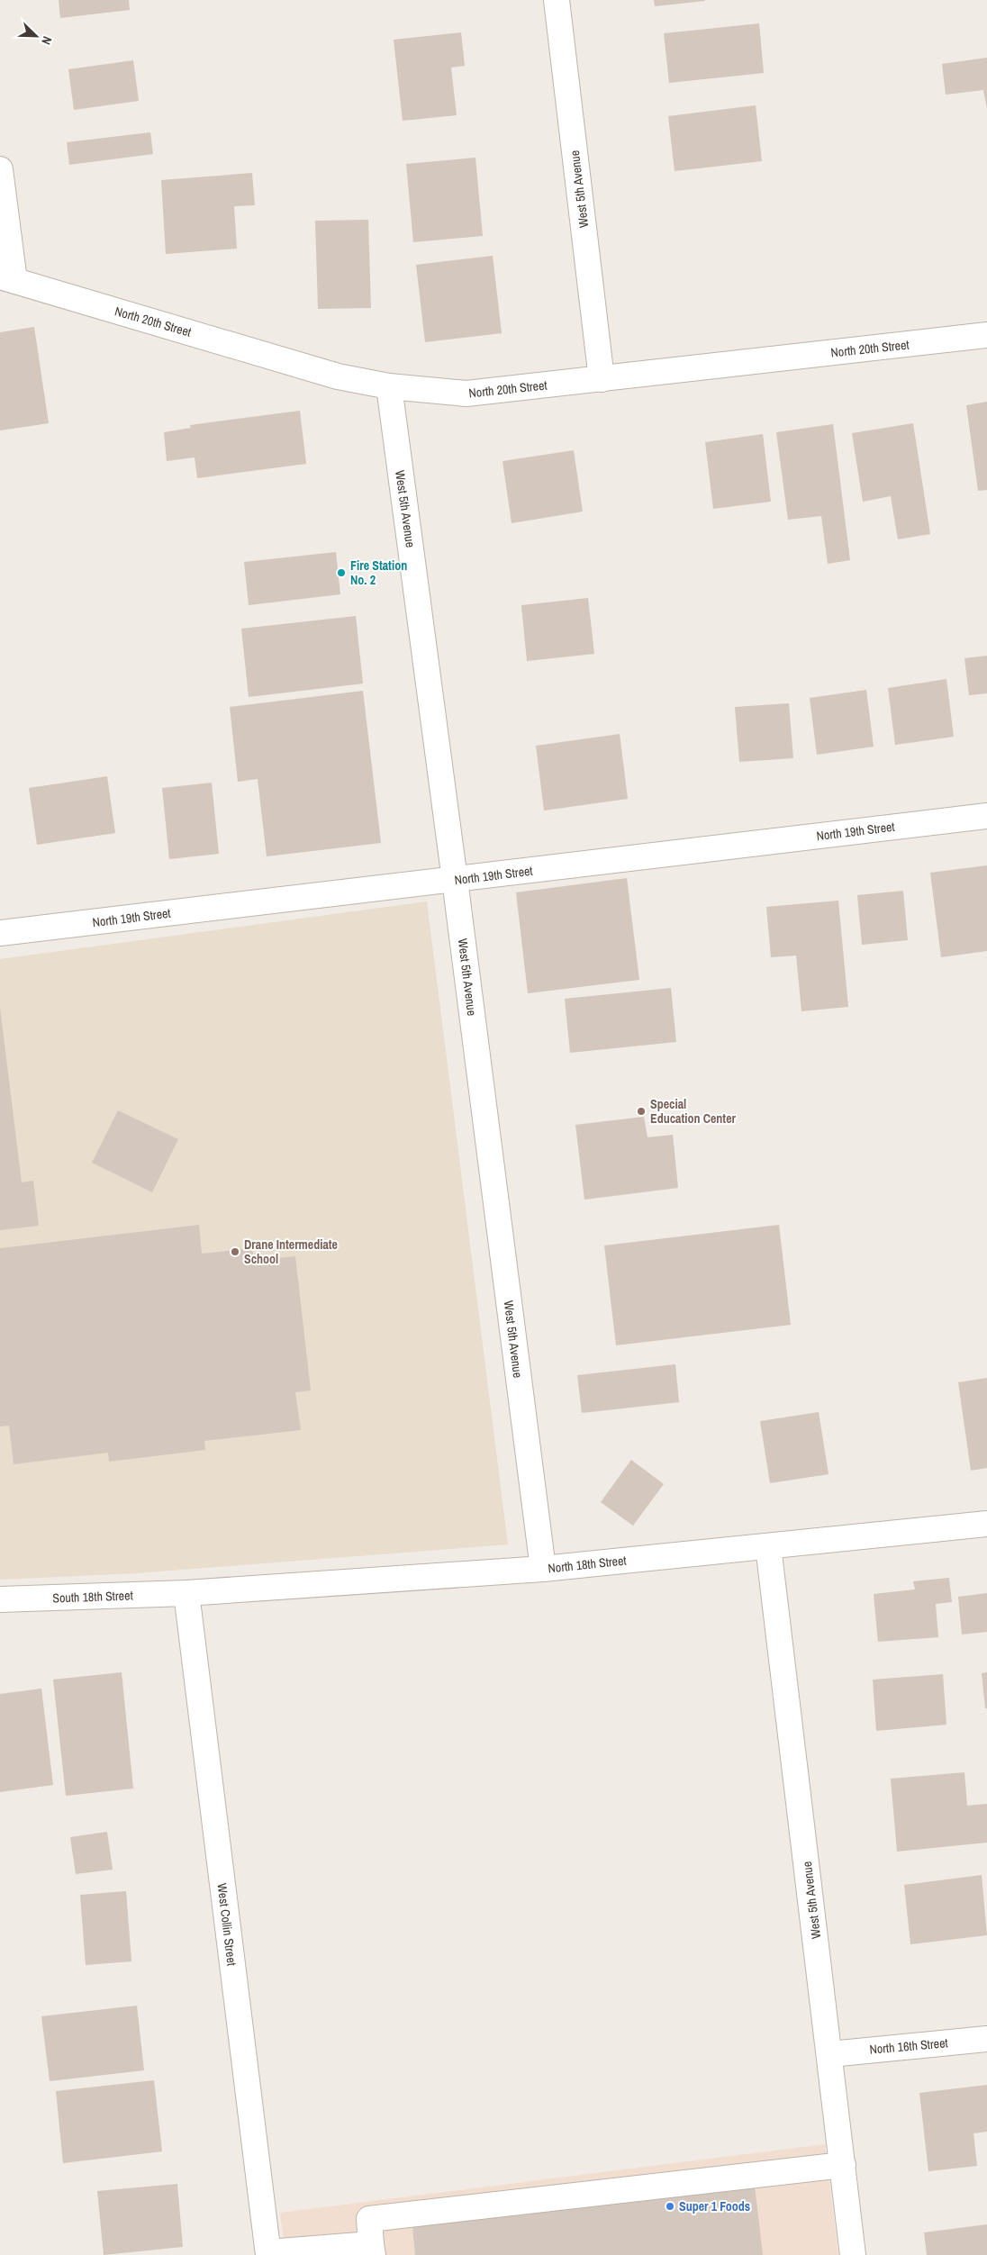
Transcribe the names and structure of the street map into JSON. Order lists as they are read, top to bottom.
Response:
{
  "streets": {
    "street": [
      "West 5th Avenue",
      "North 20th Street",
      "North 19th Street",
      "North 18th Street",
      "South 18th Street",
      "West Collin Street",
      "North 16th Street"
    ]
  },
  "crossings": [
    ["West 5th Avenue", "North 20th Street"],
    ["West 5th Avenue", "North 19th Street"],
    ["West 5th Avenue", "North 18th Street"],
    ["West 5th Avenue", "North 16th Street"],
    ["North 18th Street", "South 18th Street"],
    ["North 18th Street", "West Collin Street"],
    ["South 18th Street", "West Collin Street"]
  ],
  "places": [
    "Fire Station No. 2",
    "Special Education Center",
    "Drane Intermediate School",
    "Super 1 Foods"
  ],
  "north": "bottom right"
}
